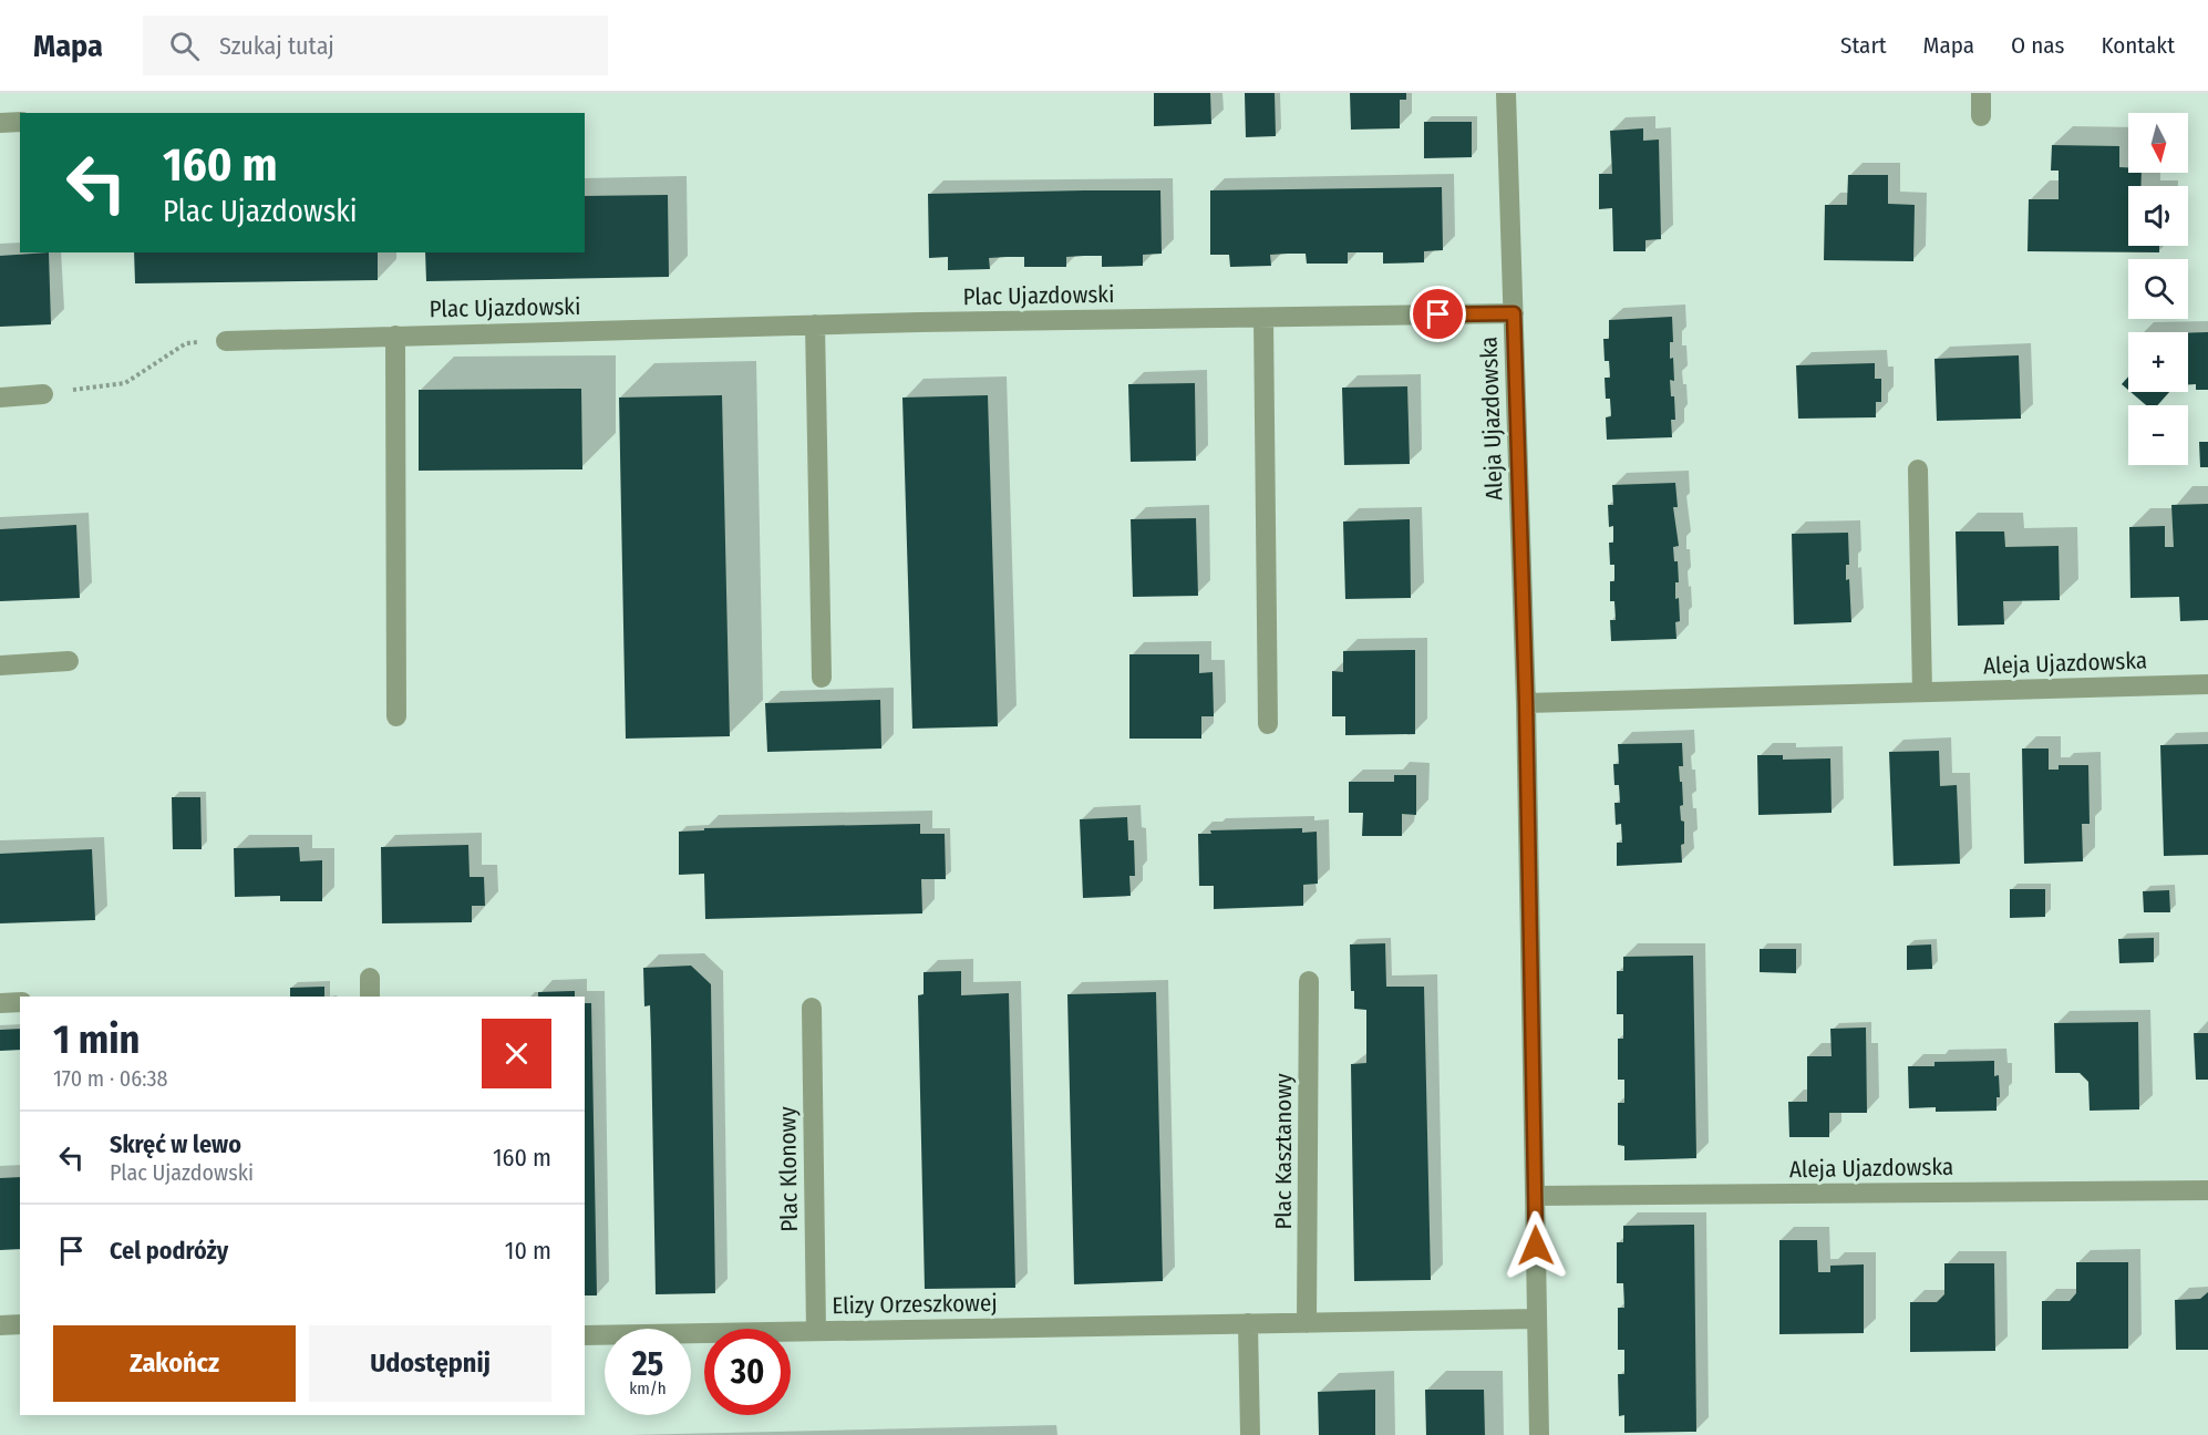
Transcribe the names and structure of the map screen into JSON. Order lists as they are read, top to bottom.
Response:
{
  "streets": {
    "street": [
      "Plac Ujazdowski",
      "Aleja Ujazdowska",
      "Plac Kasztanowy",
      "Plac Klonowy",
      "Elizy Orzeszkowej"
    ]
  },
  "crossings": [
    ["Plac Ujazdowski", "Aleja Ujazdowska"],
    ["Aleja Ujazdowska", "Elizy Orzeszkowej"],
    ["Plac Kasztanowy", "Elizy Orzeszkowej"],
    ["Plac Klonowy", "Elizy Orzeszkowej"]
  ],
  "north": "bottom",
  "page": {
    "header": "Mapa",
    "search": "Szukaj tutaj",
    "nav": [
      "Start",
      "Mapa",
      "O nas",
      "Kontakt"
    ],
    "map_buttons": ["+", "−"],
    "turn": ["160 m", "Plac Ujazdowski"],
    "heading": ["1 min", "170 m · 06:38"],
    "list": [
      {
        "name": "Skręć w lewo",
        "note": "Plac Ujazdowski",
        "value": "160 m"
      },
      {
        "name": "Cel podróży",
        "value": "10 m"
      }
    ],
    "buttons": ["Zakończ", "Udostępnij"],
    "speed": "25 km/h",
    "limit": "30"
  }
}
